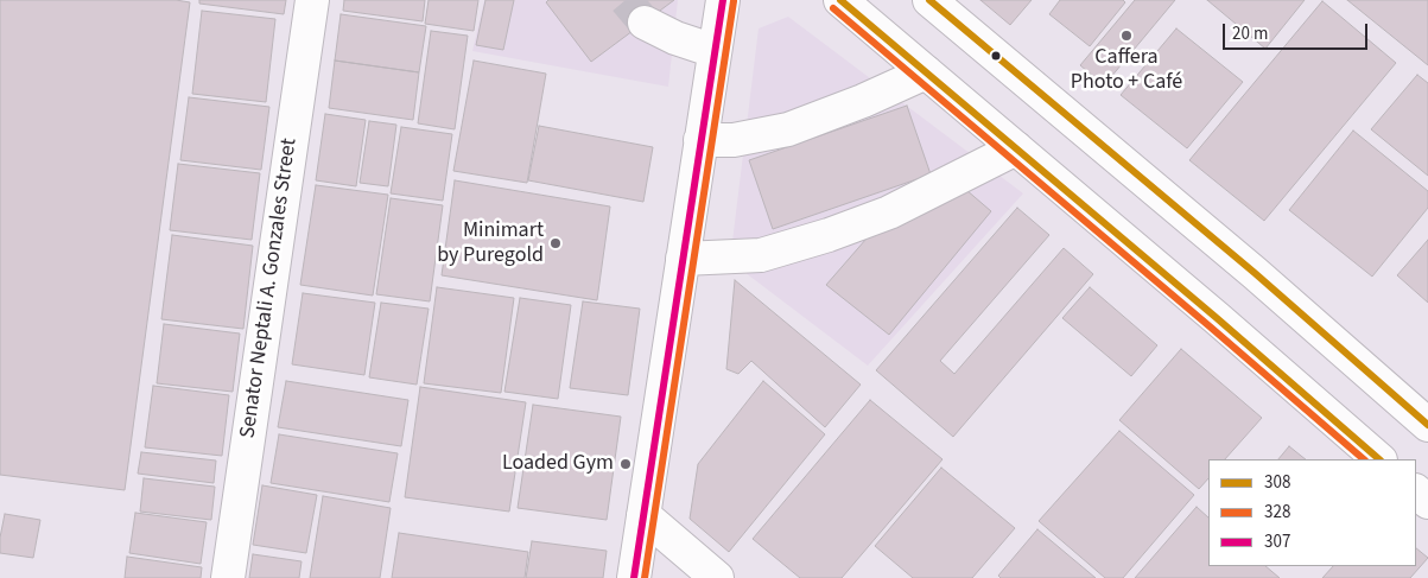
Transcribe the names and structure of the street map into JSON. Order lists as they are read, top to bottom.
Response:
{
  "streets": {
    "main road": ["Senator Neptali A. Gonzales Street"]
  },
  "places": ["Caffera Photo + Café", "Minimart by Puregold", "Loaded Gym"],
  "lines": ["transit line 308", "transit line 307", "transit line 328"],
  "legend": ["308", "328", "307"],
  "scale_bar": "20 m"
}
